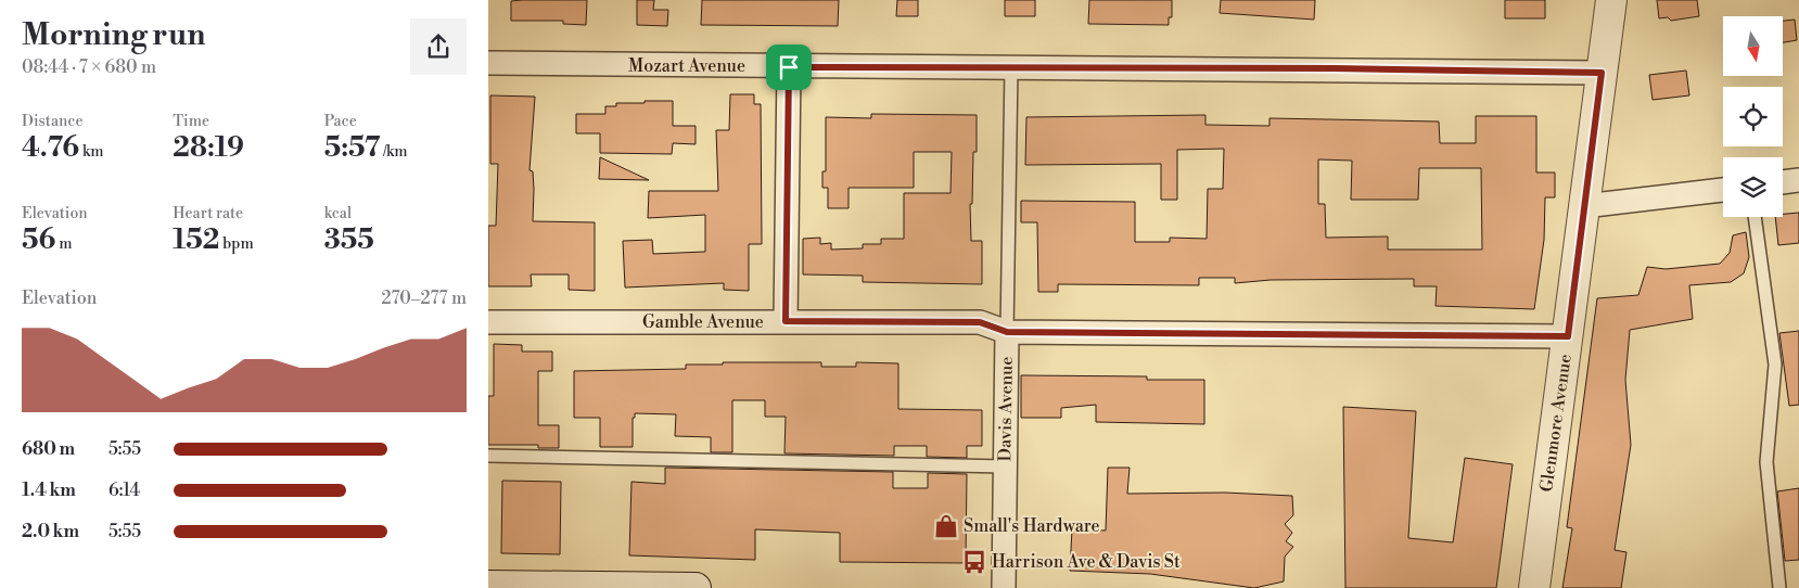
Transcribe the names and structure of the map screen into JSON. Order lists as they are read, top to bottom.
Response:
{
  "streets": {
    "street": [
      "Mozart Avenue",
      "Gamble Avenue",
      "Davis Avenue",
      "Glenmore Avenue"
    ]
  },
  "crossings": [
    ["Mozart Avenue", "Davis Avenue"],
    ["Mozart Avenue", "Glenmore Avenue"],
    ["Gamble Avenue", "Davis Avenue"],
    ["Gamble Avenue", "Glenmore Avenue"]
  ],
  "places": {
    "shop": ["Small's Hardware"],
    "bus stop": ["Harrison Ave & Davis St"]
  },
  "north": "bottom",
  "page": {
    "heading": ["Morning run", "08:44 · 7 × 680 m"],
    "stats": [
      ["Distance", "4.76 km"],
      ["Time", "28:19"],
      ["Pace", "5:57 /km"],
      ["Elevation", "56 m"],
      ["Heart rate", "152 bpm"],
      ["kcal", "355"]
    ],
    "chart": ["Elevation", "270–277 m"],
    "list": [
      {
        "name": "680 m",
        "note": "5:55"
      },
      {
        "name": "1.4 km",
        "note": "6:14"
      },
      {
        "name": "2.0 km",
        "note": "5:55"
      }
    ]
  }
}
